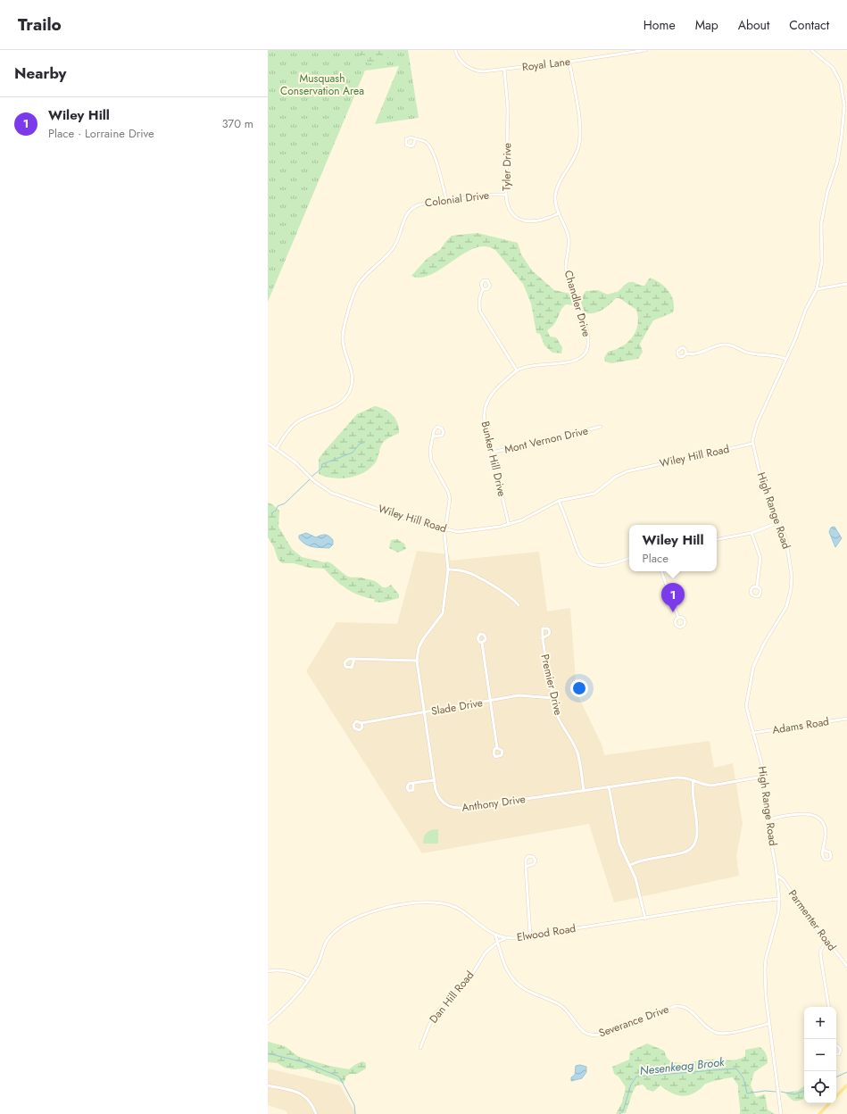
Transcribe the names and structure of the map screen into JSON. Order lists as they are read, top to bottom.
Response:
{
  "streets": {
    "street": [
      "Royal Lane",
      "Tyler Drive",
      "Colonial Drive",
      "Chandler Drive",
      "Mont Vernon Drive",
      "Wiley Hill Road",
      "Bunker Hill Drive",
      "High Range Road",
      "Premier Drive",
      "Slade Drive",
      "Adams Road",
      "Anthony Drive",
      "Parmenter Road",
      "Elwood Road",
      "Dan Hill Road",
      "Severance Drive"
    ]
  },
  "crossings": [
    ["Royal Lane", "Tyler Drive"],
    ["Royal Lane", "Chandler Drive"],
    ["Tyler Drive", "Colonial Drive"],
    ["Tyler Drive", "Chandler Drive"],
    ["Colonial Drive", "Wiley Hill Road"],
    ["Chandler Drive", "Bunker Hill Drive"],
    ["Mont Vernon Drive", "Bunker Hill Drive"],
    ["Wiley Hill Road", "Bunker Hill Drive"],
    ["Wiley Hill Road", "High Range Road"],
    ["Wiley Hill Road", "Anthony Drive"],
    ["High Range Road", "Adams Road"],
    ["High Range Road", "Anthony Drive"],
    ["High Range Road", "Parmenter Road"],
    ["High Range Road", "Elwood Road"],
    ["High Range Road", "Severance Drive"],
    ["Premier Drive", "Slade Drive"],
    ["Premier Drive", "Anthony Drive"],
    ["Slade Drive", "Anthony Drive"],
    ["Elwood Road", "Dan Hill Road"],
    ["Elwood Road", "Severance Drive"],
    ["Dan Hill Road", "Severance Drive"]
  ],
  "water": ["Nesenkeag Brook"],
  "parks": ["Musquash Conservation Area"],
  "page": {
    "header": "Trailo",
    "nav": [
      "Home",
      "Map",
      "About",
      "Contact"
    ],
    "heading": "Nearby",
    "list": [
      {
        "mark": "1",
        "name": "Wiley Hill",
        "note": "Place · Lorraine Drive",
        "value": "370 m"
      }
    ],
    "popup": ["Wiley Hill", "Place"],
    "pins": "1",
    "map_buttons": ["+", "−"]
  }
}
